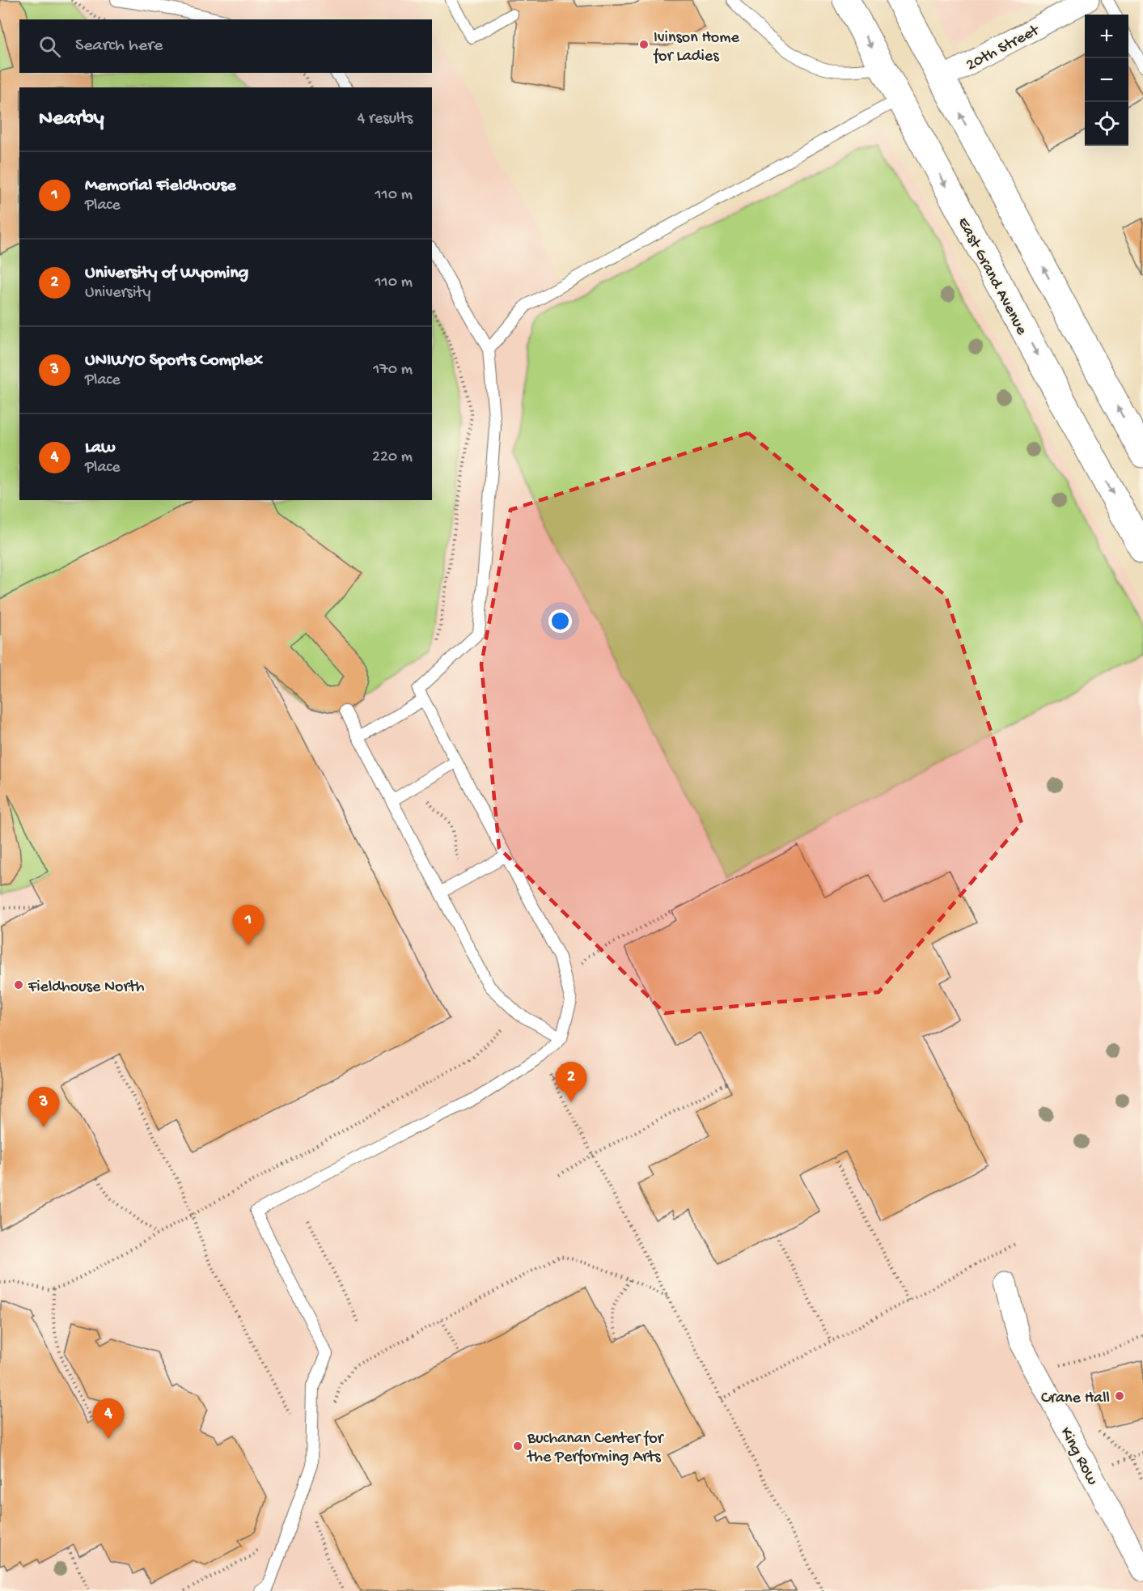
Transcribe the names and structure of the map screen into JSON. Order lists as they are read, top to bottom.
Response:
{
  "streets": {
    "main road": ["East Grand Avenue"],
    "street": ["20th Street", "King Row"]
  },
  "places": [
    "Ivinson Home for Ladies",
    "Fieldhouse North",
    "Crane Hall",
    "Buchanan Center for the Performing Arts"
  ],
  "page": {
    "map_buttons": ["+", "−"],
    "search": "Search here",
    "heading": ["Nearby", "4 results"],
    "list": [
      {
        "mark": "1",
        "name": "Memorial Fieldhouse",
        "note": "Place",
        "value": "110 m"
      },
      {
        "mark": "2",
        "name": "University of Wyoming",
        "note": "University",
        "value": "110 m"
      },
      {
        "mark": "3",
        "name": "UNIWYO Sports Complex",
        "note": "Place",
        "value": "170 m"
      },
      {
        "mark": "4",
        "name": "Law",
        "note": "Place",
        "value": "220 m"
      }
    ],
    "pins": [
      "1",
      "2",
      "3",
      "4"
    ]
  }
}
